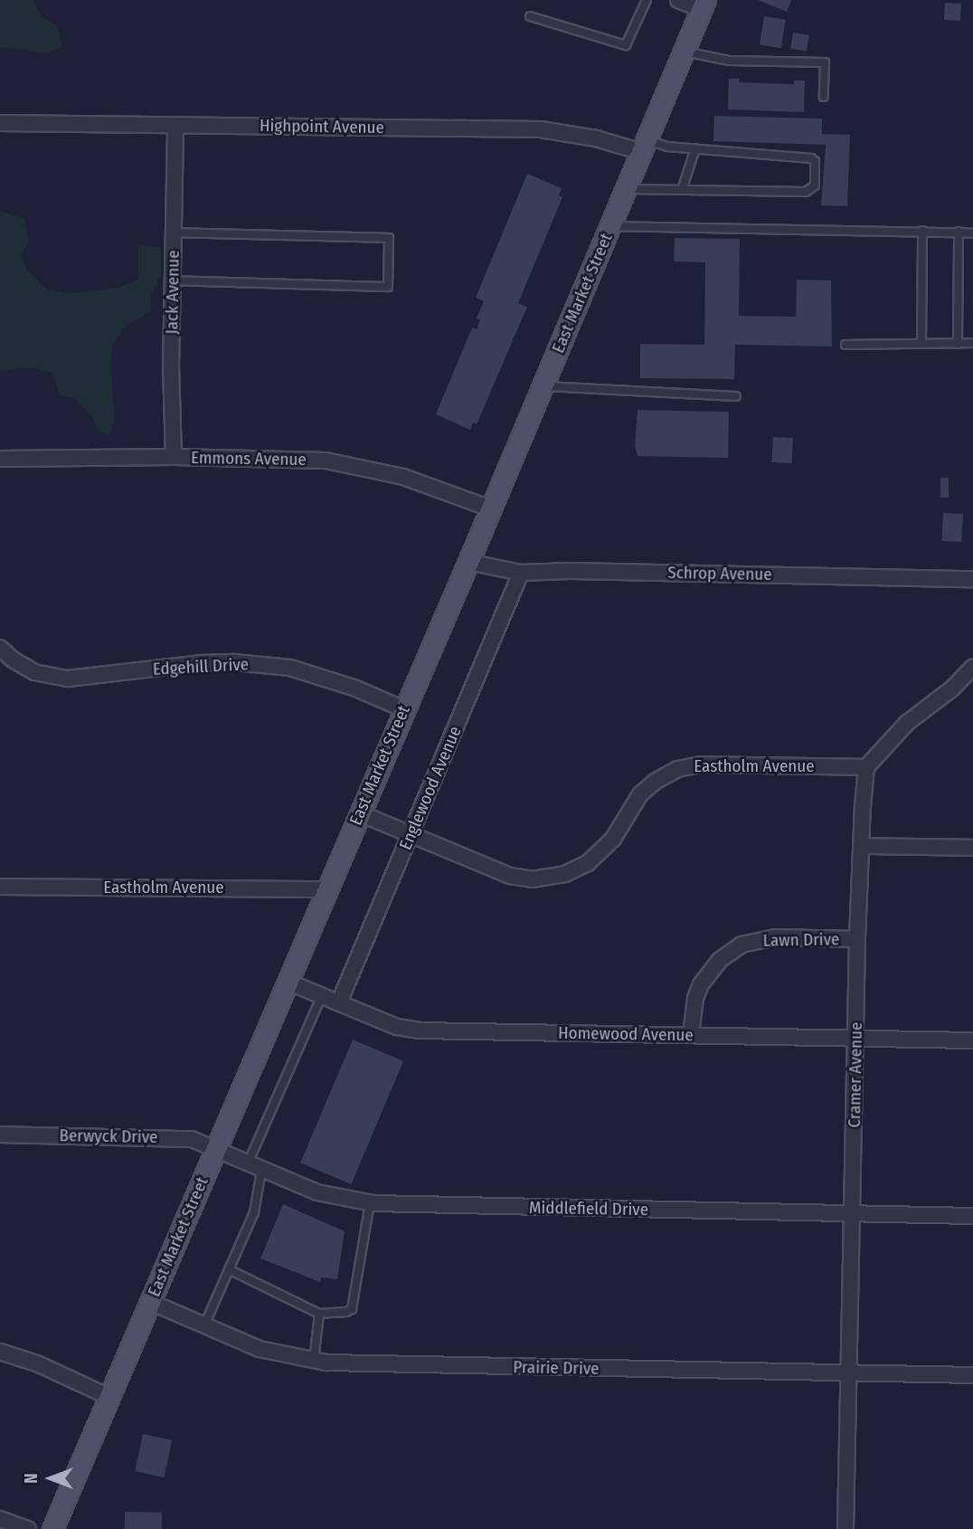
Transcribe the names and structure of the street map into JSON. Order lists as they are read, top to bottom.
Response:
{
  "streets": {
    "main road": ["East Market Street"],
    "street": [
      "Highpoint Avenue",
      "Jack Avenue",
      "Emmons Avenue",
      "Schrop Avenue",
      "Edgehill Drive",
      "Eastholm Avenue",
      "Englewood Avenue",
      "Lawn Drive",
      "Homewood Avenue",
      "Cramer Avenue",
      "Berwyck Drive",
      "Middlefield Drive",
      "Prairie Drive"
    ]
  },
  "crossings": [
    ["Highpoint Avenue", "Jack Avenue"],
    ["Highpoint Avenue", "East Market Street"],
    ["Jack Avenue", "Emmons Avenue"],
    ["East Market Street", "Emmons Avenue"],
    ["East Market Street", "Schrop Avenue"],
    ["East Market Street", "Edgehill Drive"],
    ["East Market Street", "Eastholm Avenue"],
    ["East Market Street", "Homewood Avenue"],
    ["East Market Street", "Berwyck Drive"],
    ["East Market Street", "Middlefield Drive"],
    ["East Market Street", "Prairie Drive"],
    ["Schrop Avenue", "Englewood Avenue"],
    ["Eastholm Avenue", "Englewood Avenue"],
    ["Eastholm Avenue", "Cramer Avenue"],
    ["Englewood Avenue", "Homewood Avenue"],
    ["Lawn Drive", "Homewood Avenue"],
    ["Lawn Drive", "Cramer Avenue"],
    ["Homewood Avenue", "Cramer Avenue"],
    ["Cramer Avenue", "Middlefield Drive"],
    ["Cramer Avenue", "Prairie Drive"],
    ["Berwyck Drive", "Middlefield Drive"]
  ],
  "north": "left"
}
